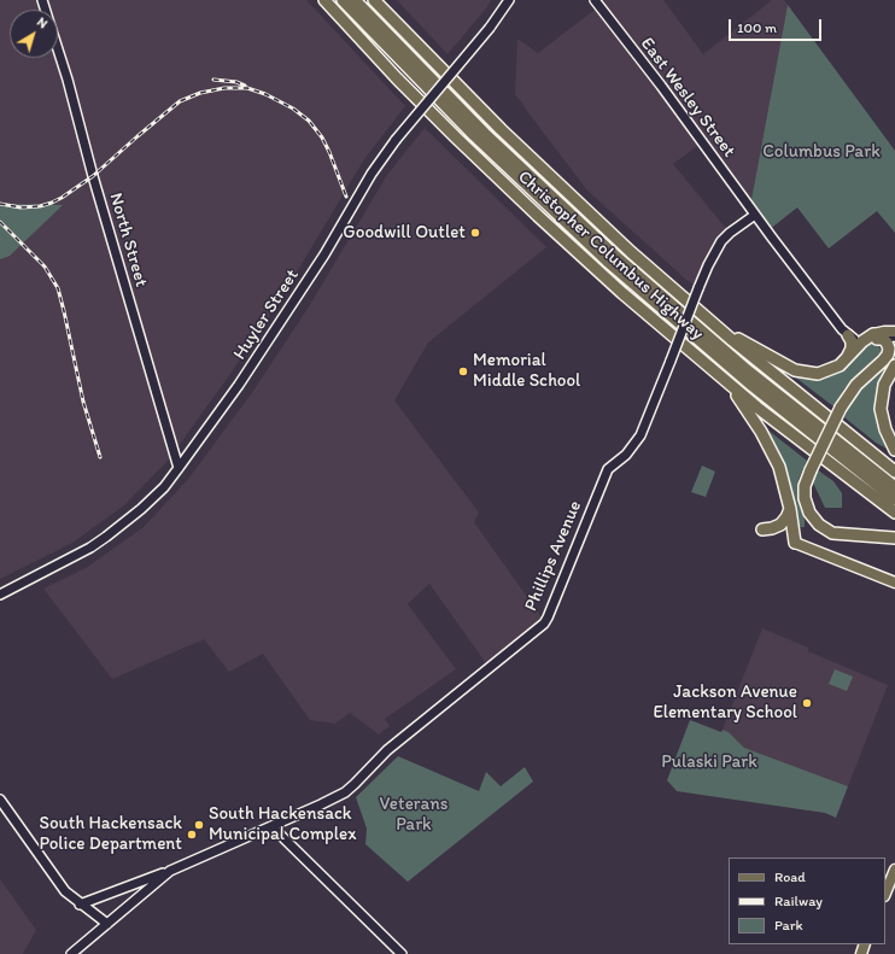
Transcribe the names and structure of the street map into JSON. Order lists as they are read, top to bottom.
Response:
{
  "streets": {
    "highway": ["Christopher Columbus Highway"],
    "street": [
      "East Wesley Street",
      "North Street",
      "Huyler Street",
      "Phillips Avenue"
    ]
  },
  "crossings": [
    ["East Wesley Street", "Phillips Avenue"],
    ["North Street", "Huyler Street"]
  ],
  "parks": ["Columbus Park", "Pulaski Park", "Veterans Park"],
  "places": [
    "Goodwill Outlet",
    "Memorial Middle School",
    "Jackson Avenue Elementary School",
    "South Hackensack Municipal Complex",
    "South Hackensack Police Department"
  ],
  "legend": ["Road", "Railway", "Park"],
  "scale_bar": "100 m",
  "north": "top right"
}
